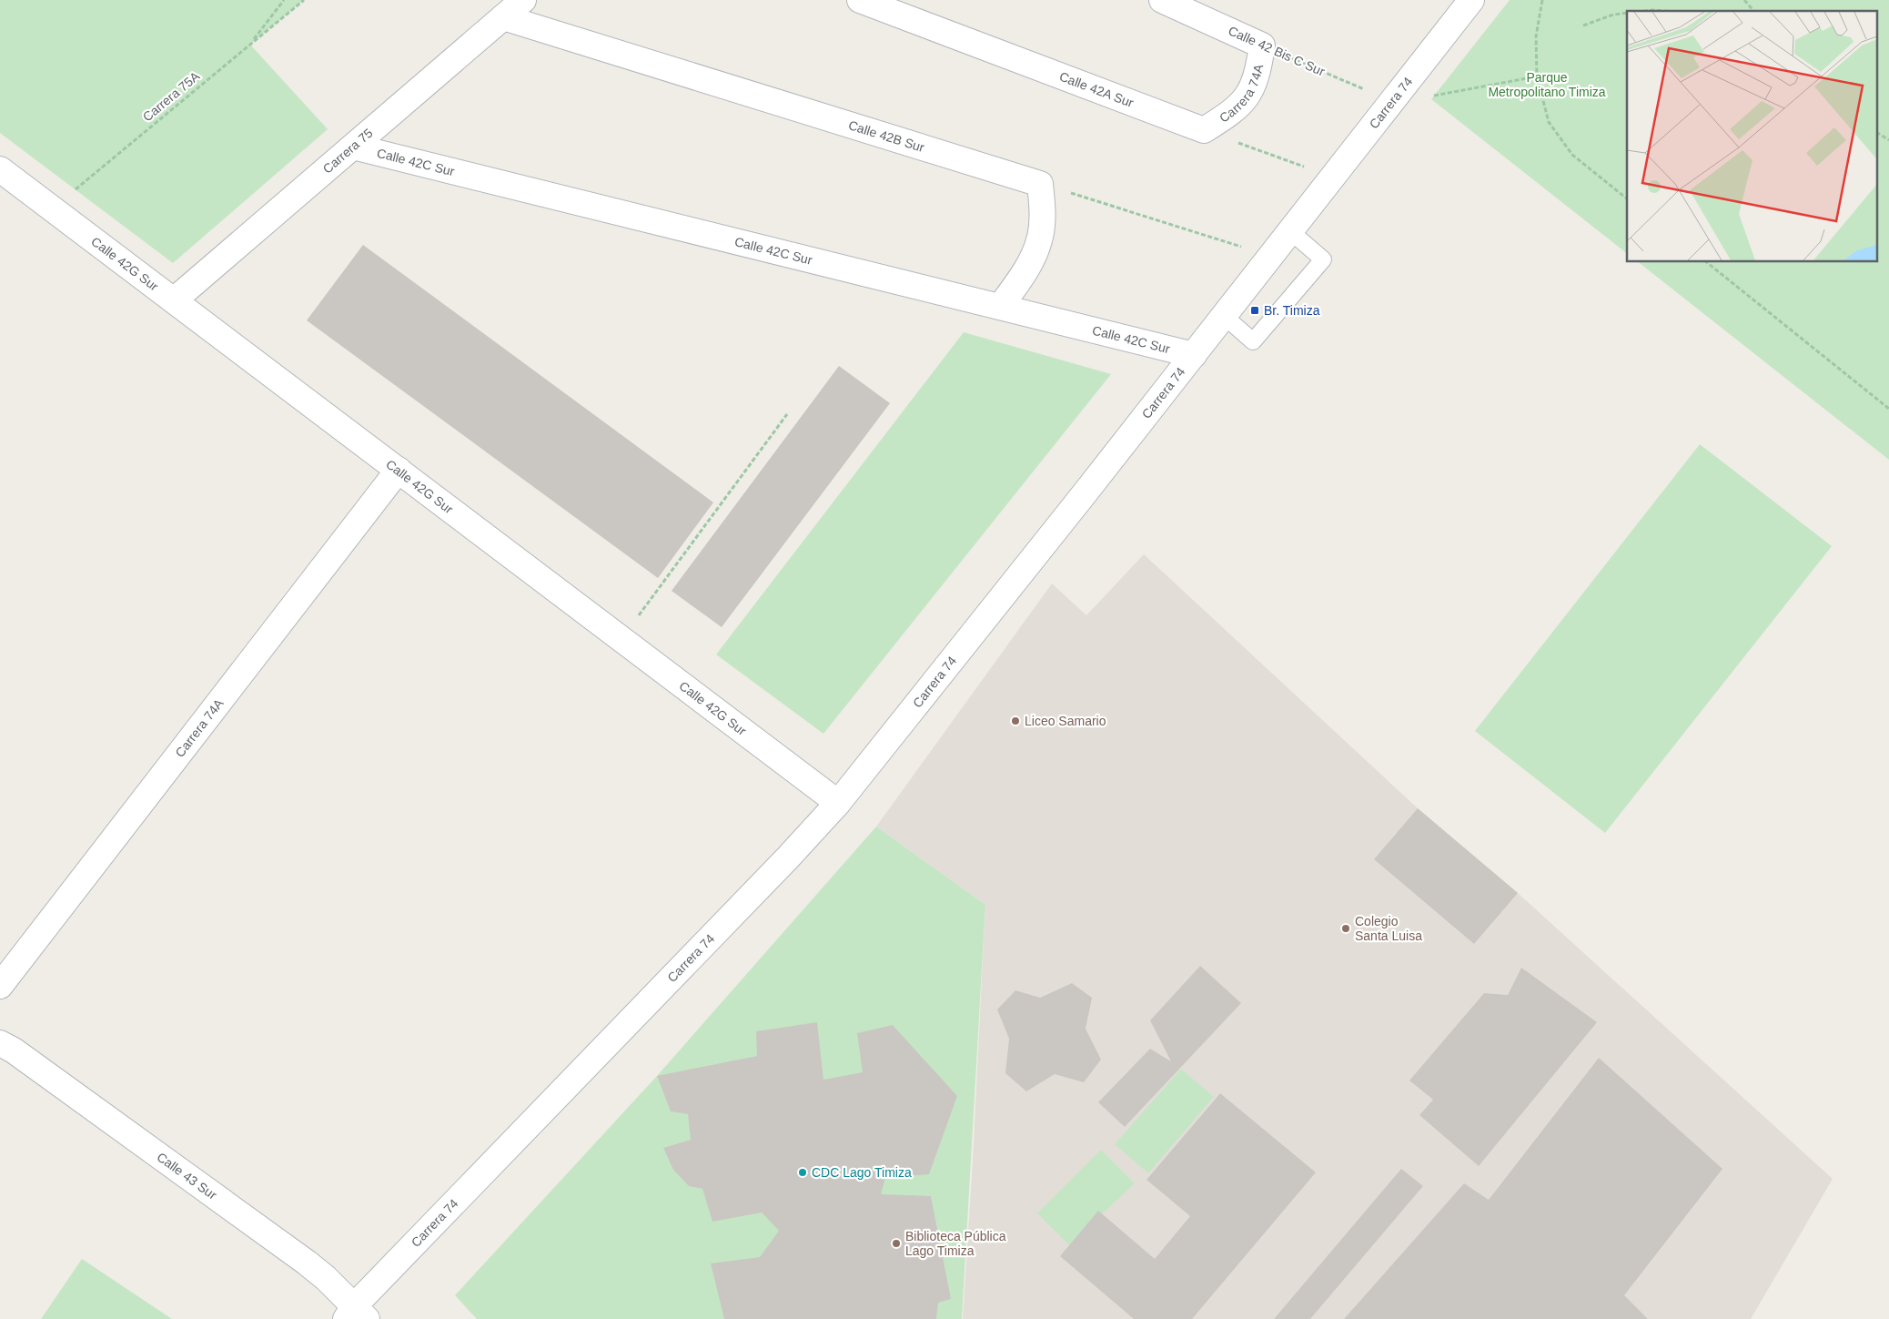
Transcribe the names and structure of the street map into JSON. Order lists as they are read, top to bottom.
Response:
{
  "streets": {
    "street": [
      "Calle 42 Bis C Sur",
      "Calle 42A Sur",
      "Carrera 74A",
      "Carrera 74",
      "Calle 42B Sur",
      "Carrera 75",
      "Calle 42C Sur",
      "Calle 42G Sur",
      "Calle 43 Sur"
    ],
    "path": ["Carrera 75A"]
  },
  "crossings": [
    ["Calle 42 Bis C Sur", "Carrera 74A"],
    ["Calle 42 Bis C Sur", "Carrera 74"],
    ["Calle 42A Sur", "Carrera 74A"],
    ["Carrera 74A", "Calle 42G Sur"],
    ["Carrera 75A", "Calle 42G Sur"],
    ["Carrera 74", "Calle 42C Sur"],
    ["Carrera 74", "Calle 42G Sur"],
    ["Carrera 74", "Calle 43 Sur"],
    ["Calle 42B Sur", "Carrera 75"],
    ["Carrera 75", "Calle 42C Sur"],
    ["Carrera 75", "Calle 42G Sur"]
  ],
  "parks": ["Parque Metropolitano Timiza"],
  "places": {
    "transit": ["Br. Timiza"],
    "other": [
      "Liceo Samario",
      "Colegio Santa Luisa",
      "CDC Lago Timiza",
      "Biblioteca Pública Lago Timiza"
    ]
  }
}
